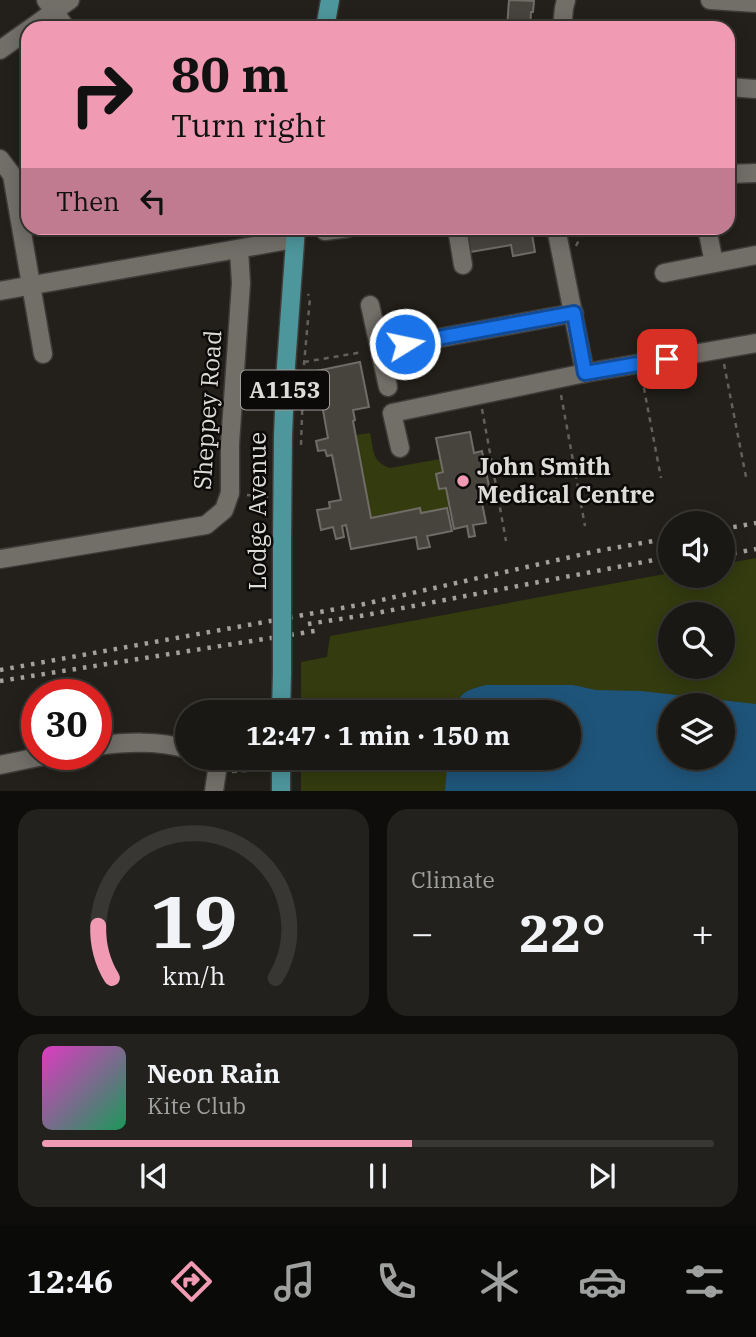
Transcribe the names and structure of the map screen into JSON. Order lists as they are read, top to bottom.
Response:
{
  "streets": {
    "main road": ["A1153", "Lodge Avenue"],
    "street": ["Sheppey Road"]
  },
  "places": ["John Smith Medical Centre"],
  "page": {
    "turn": ["80 m", "Turn right"],
    "then": "Then",
    "limit": "30",
    "trip": "12:47 · 1 min · 150 m",
    "tile": "Climate",
    "heat": ["−", "22°", "+"],
    "song": ["Neon Rain", "Kite Club"],
    "tabs": "12:46",
    "gauge": ["19", "km/h"]
  }
}
